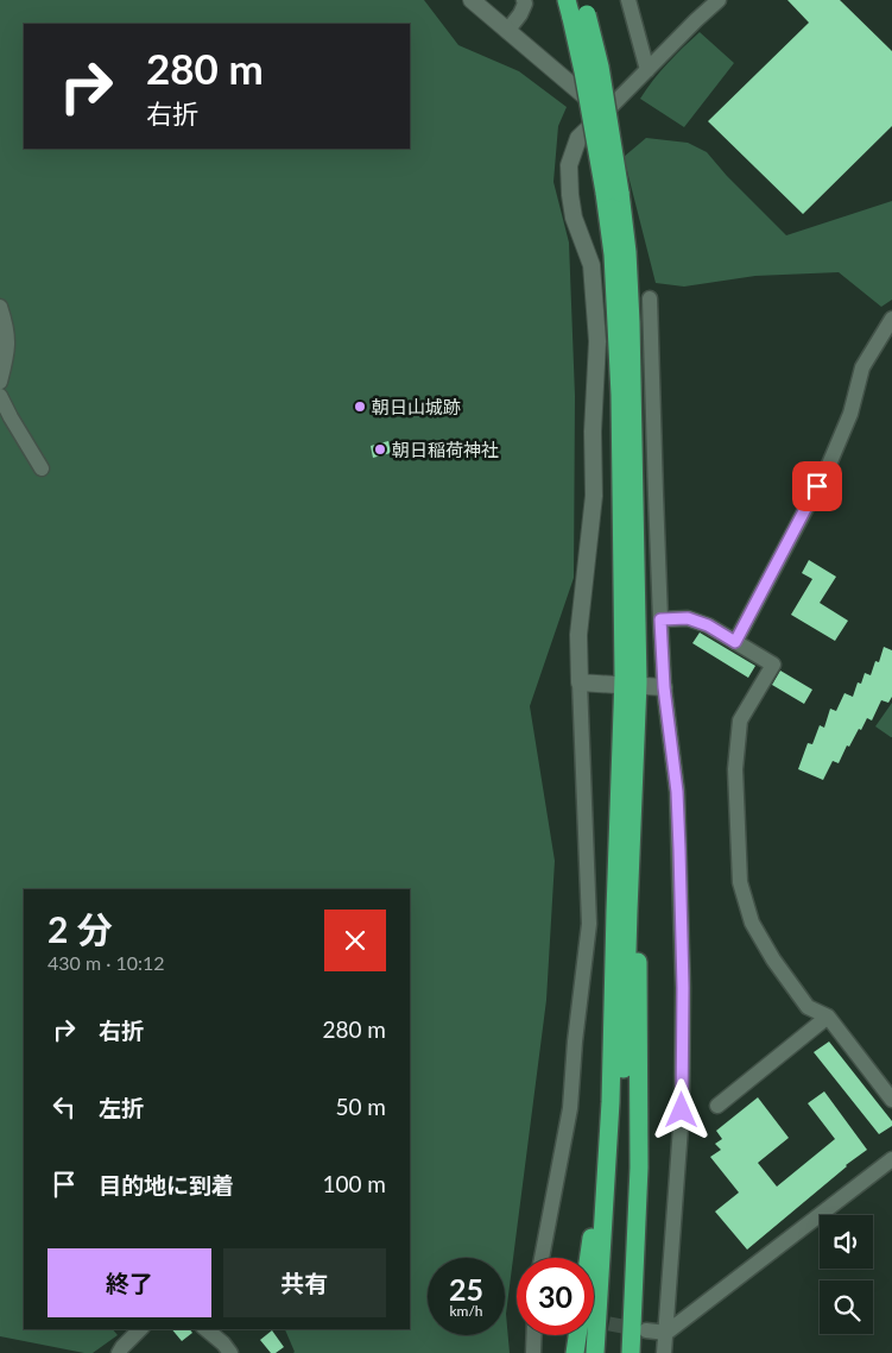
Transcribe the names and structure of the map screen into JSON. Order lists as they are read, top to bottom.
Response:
{
  "places": ["朝日山城跡", "朝日稲荷神社"],
  "page": {
    "turn": ["280 m", "右折"],
    "heading": ["2 分", "430 m · 10:12"],
    "list": [
      {
        "name": "右折",
        "value": "280 m"
      },
      {
        "name": "左折",
        "value": "50 m"
      },
      {
        "name": "目的地に到着",
        "value": "100 m"
      }
    ],
    "buttons": ["終了", "共有"],
    "speed": "25 km/h",
    "limit": "30"
  }
}
